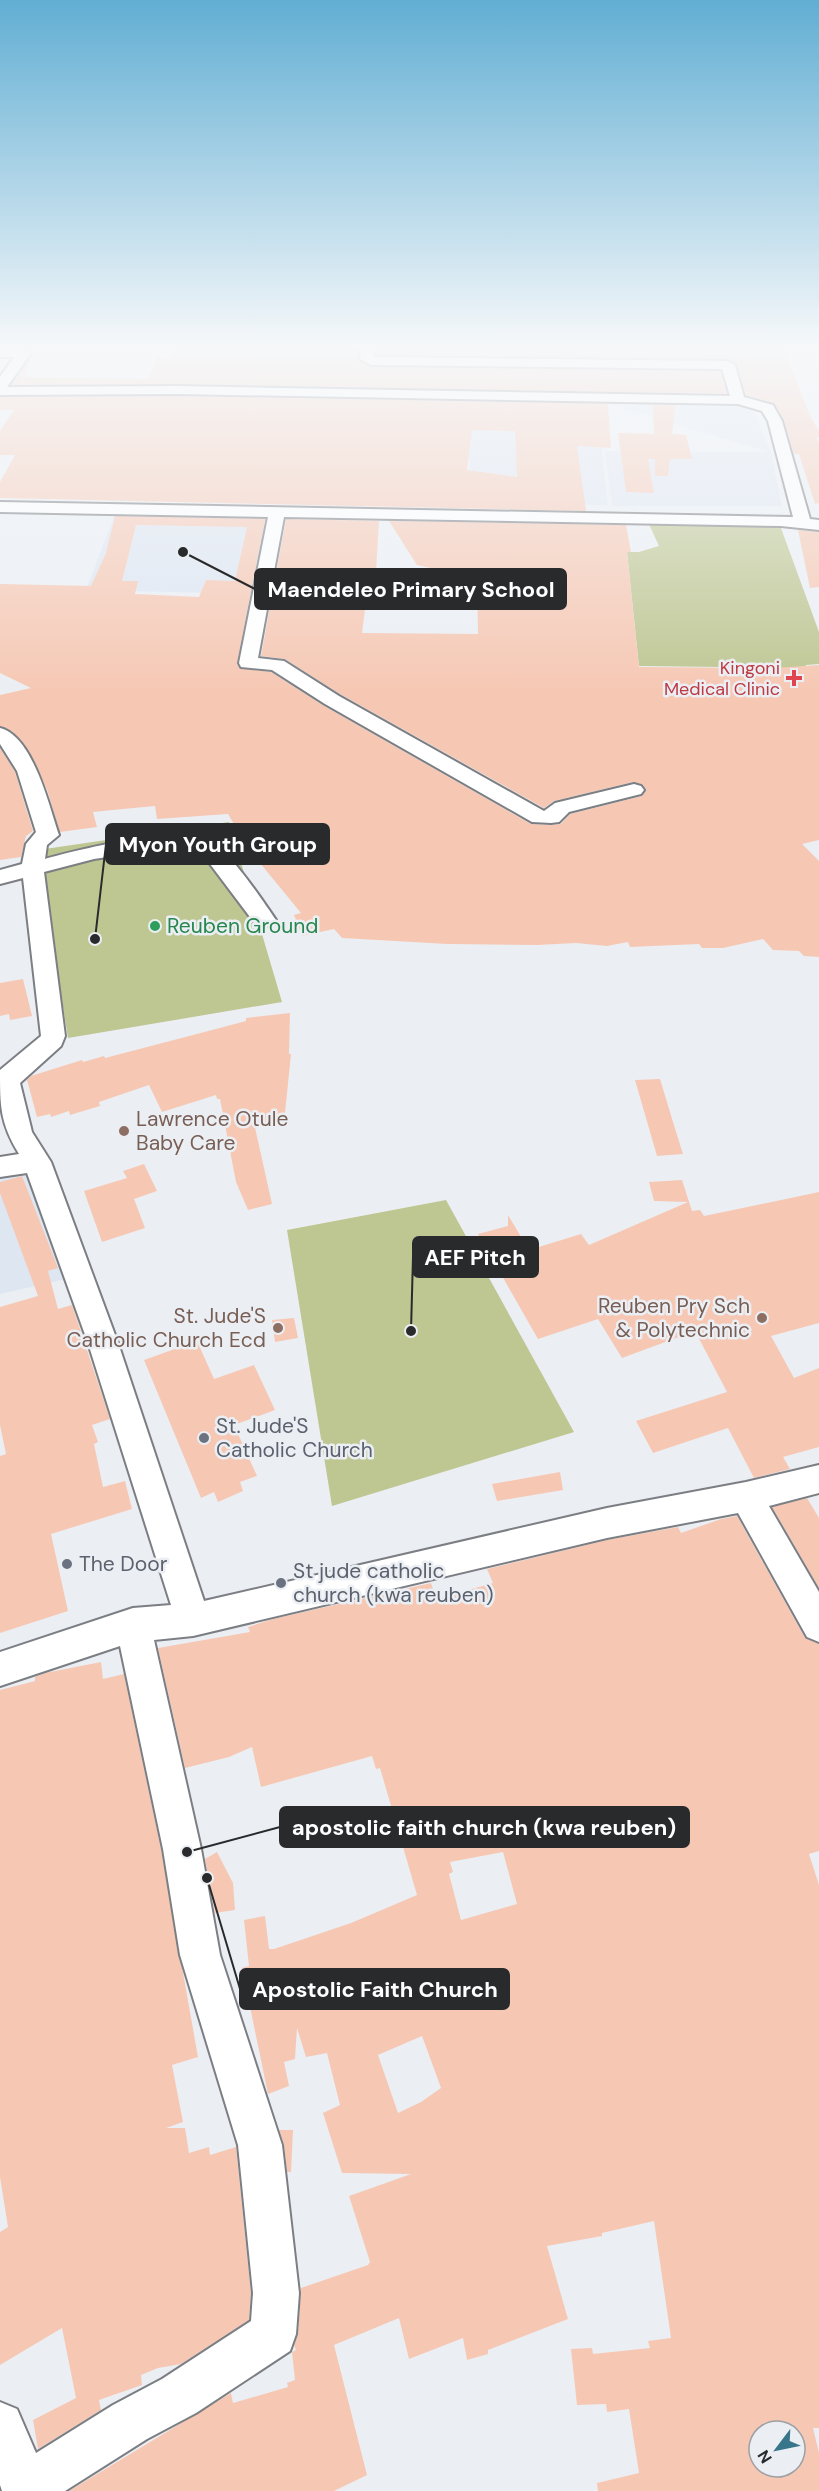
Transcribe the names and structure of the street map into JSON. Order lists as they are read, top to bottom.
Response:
{
  "places": {
    "other": [
      "Maendeleo Primary School",
      "Reuben Ground",
      "Myon Youth Group",
      "Lawrence Otule Baby Care",
      "Reuben Pry Sch & Polytechnic",
      "St. Jude'S Catholic Church Ecd",
      "AEF Pitch",
      "St. Jude'S Catholic Church",
      "The Door",
      "St jude catholic church (kwa reuben)",
      "apostolic faith church (kwa reuben)",
      "Apostolic Faith Church"
    ],
    "health": ["Kingoni Medical Clinic"]
  },
  "north": "bottom left"
}
